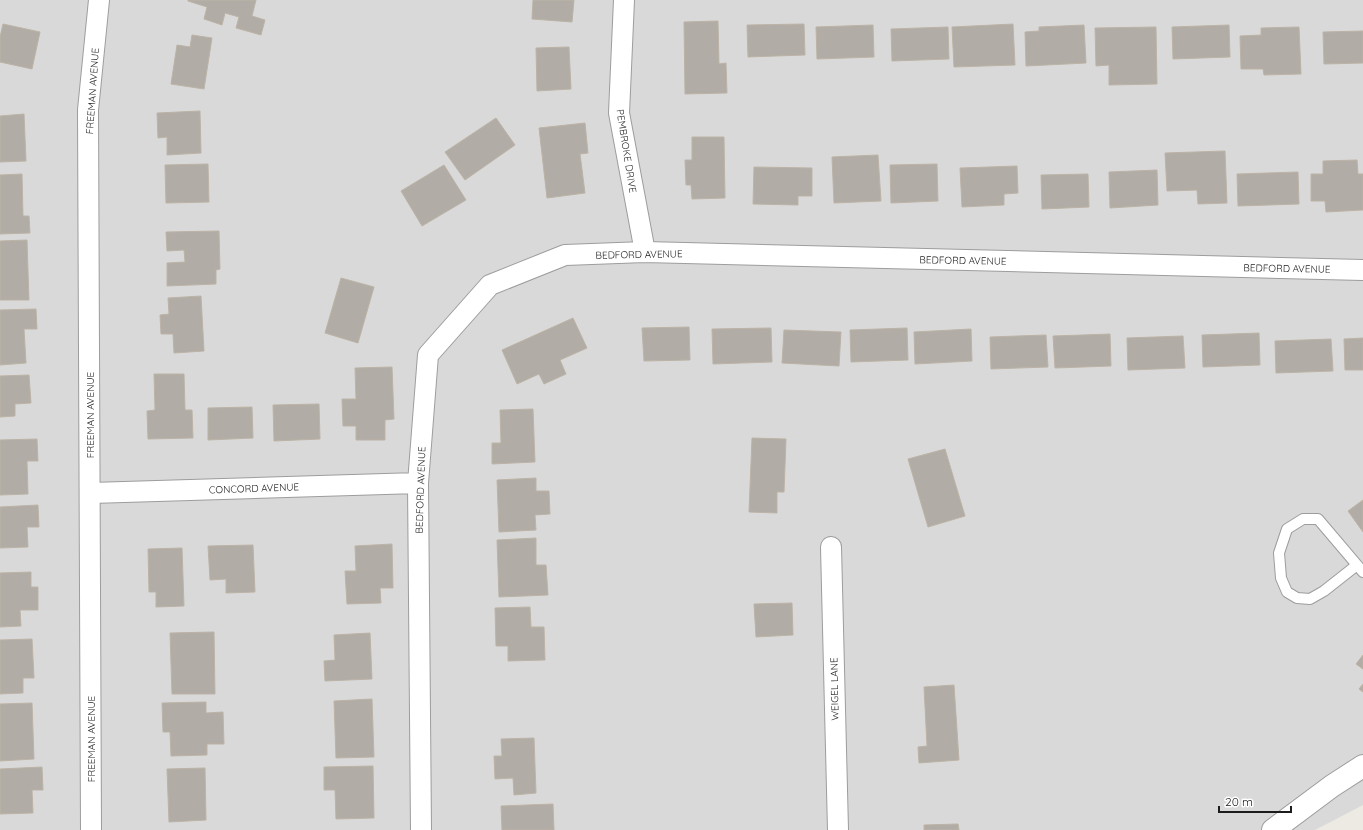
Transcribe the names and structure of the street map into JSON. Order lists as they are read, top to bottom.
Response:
{
  "streets": {
    "street": [
      "FREEMAN AVENUE",
      "PEMBROKE DRIVE",
      "BEDFORD AVENUE",
      "CONCORD AVENUE",
      "WEIGEL LANE"
    ]
  },
  "crossings": [
    ["FREEMAN AVENUE", "CONCORD AVENUE"],
    ["PEMBROKE DRIVE", "BEDFORD AVENUE"],
    ["BEDFORD AVENUE", "CONCORD AVENUE"]
  ],
  "scale_bar": "20 m"
}
